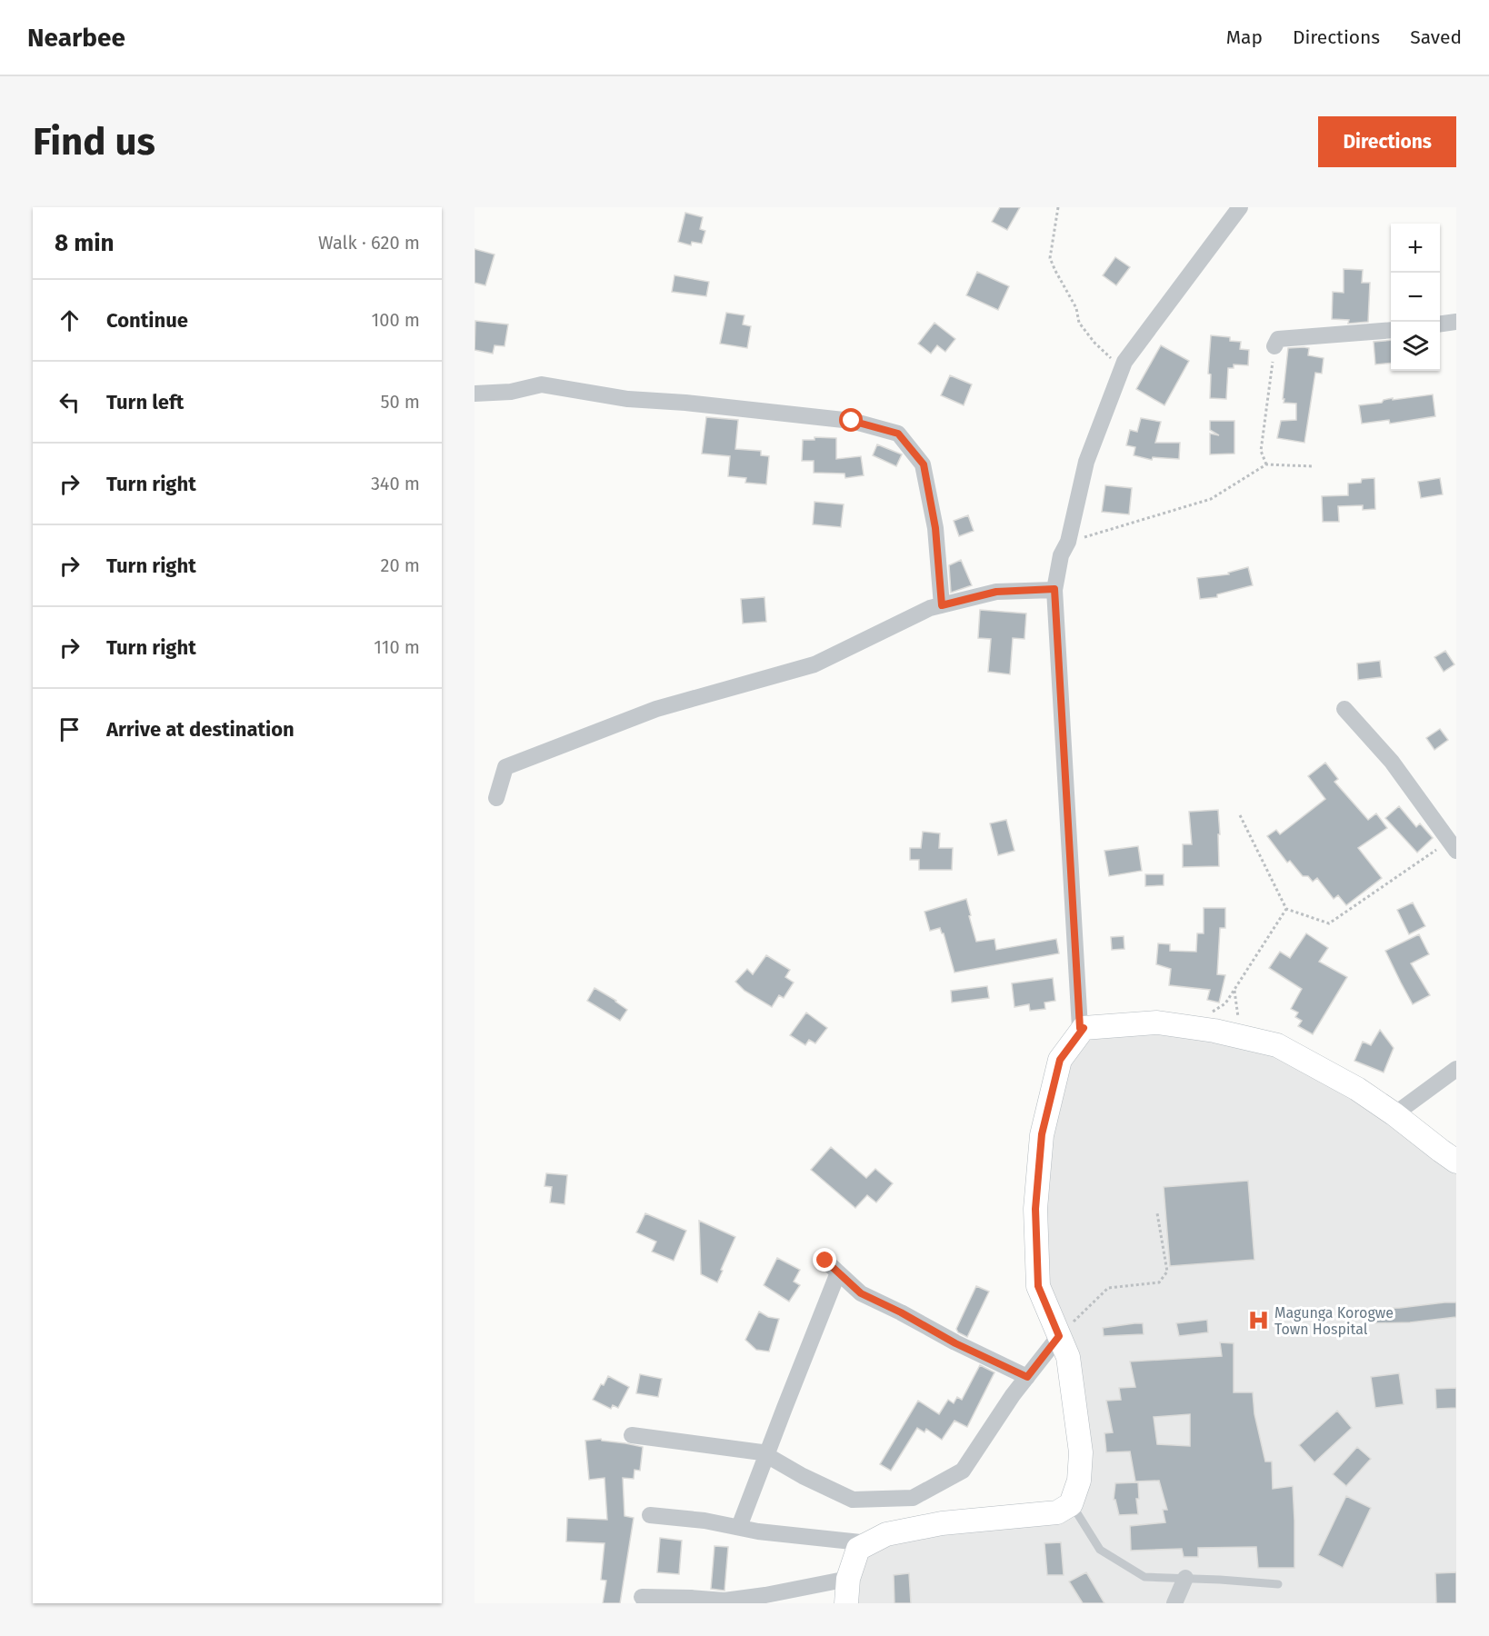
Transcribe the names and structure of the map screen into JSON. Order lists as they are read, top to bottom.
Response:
{
  "places": {
    "hospital": ["Magunga Korogwe Town Hospital"]
  },
  "page": {
    "header": "Nearbee",
    "nav": ["Map", "Directions", "Saved"],
    "buttons": "Directions",
    "title": "Find us",
    "heading": ["8 min", "Walk · 620 m"],
    "map_buttons": ["+", "−"],
    "list": [
      ["Continue", "100 m"],
      ["Turn left", "50 m"],
      ["Turn right", "340 m"],
      ["Turn right", "20 m"],
      ["Turn right", "110 m"],
      "Arrive at destination"
    ]
  }
}
